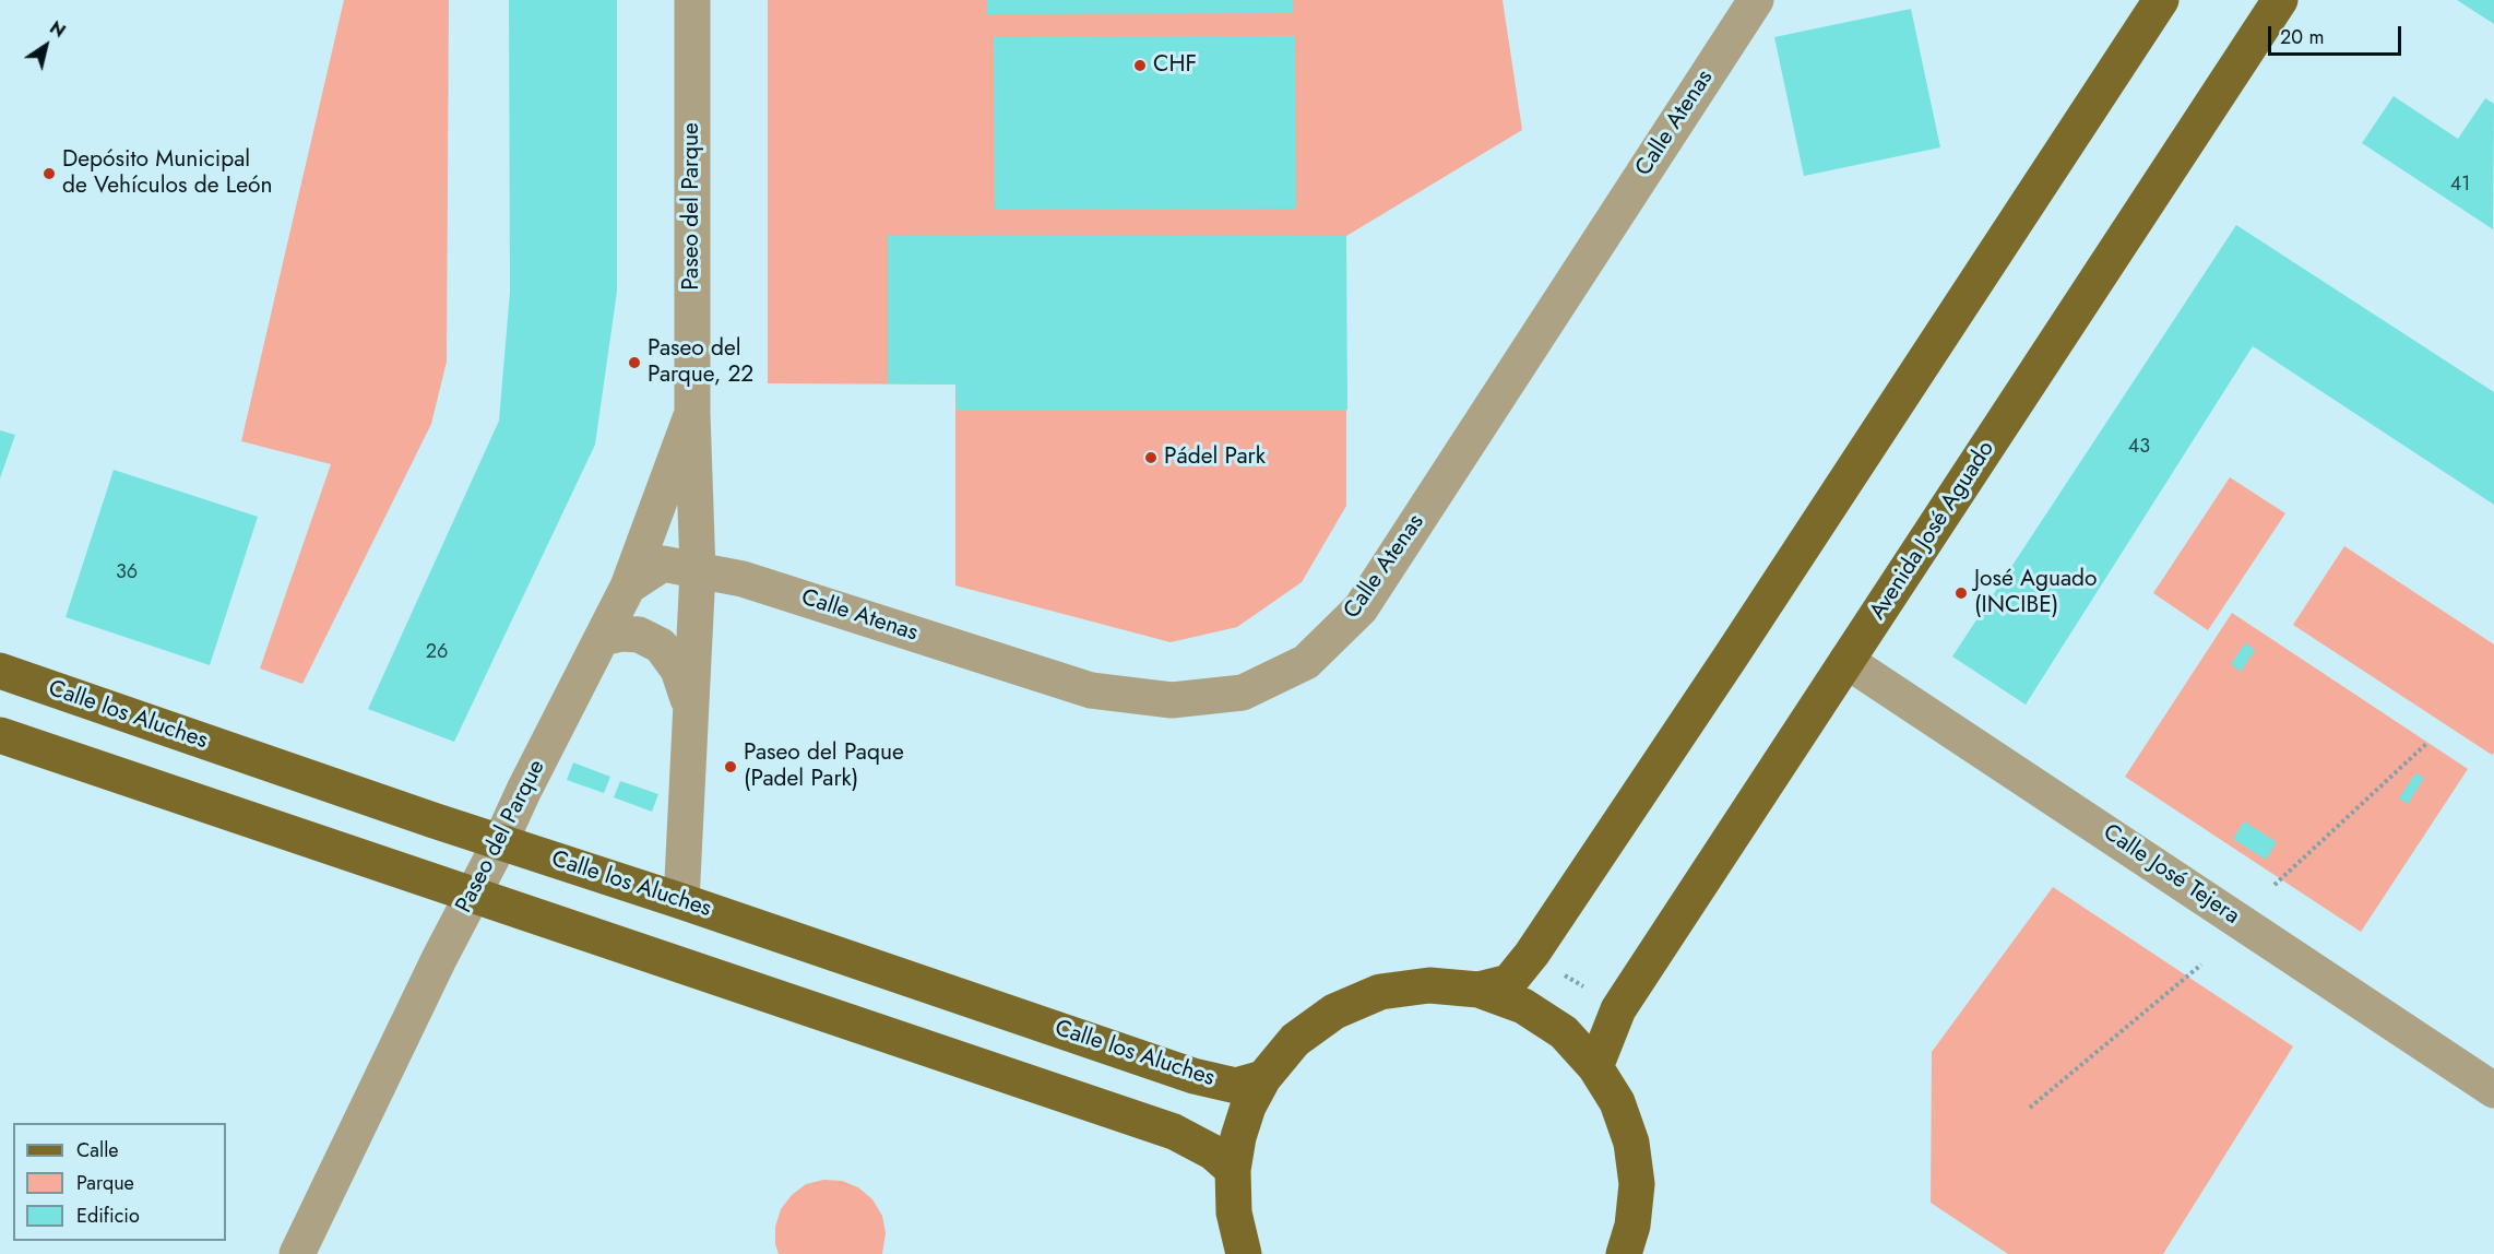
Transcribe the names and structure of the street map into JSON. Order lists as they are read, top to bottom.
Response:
{
  "streets": {
    "main road": ["Avenida José Aguado", "Calle los Aluches"],
    "street": ["Calle Atenas", "Paseo del Parque", "Calle José Tejera"]
  },
  "crossings": [
    ["Calle Atenas", "Paseo del Parque"],
    ["Paseo del Parque", "Calle los Aluches"],
    ["Avenida José Aguado", "Calle José Tejera"]
  ],
  "places": [
    "CHF",
    "Depósito Municipal de Vehículos de León",
    "Paseo del Parque, 22",
    "Pádel Park",
    "José Aguado (INCIBE)",
    "Paseo del Paque (Padel Park)"
  ],
  "house_numbers": [
    "41",
    "43",
    "36",
    "26"
  ],
  "legend": ["Calle", "Parque", "Edificio"],
  "scale_bar": "20 m",
  "north": "top right"
}
